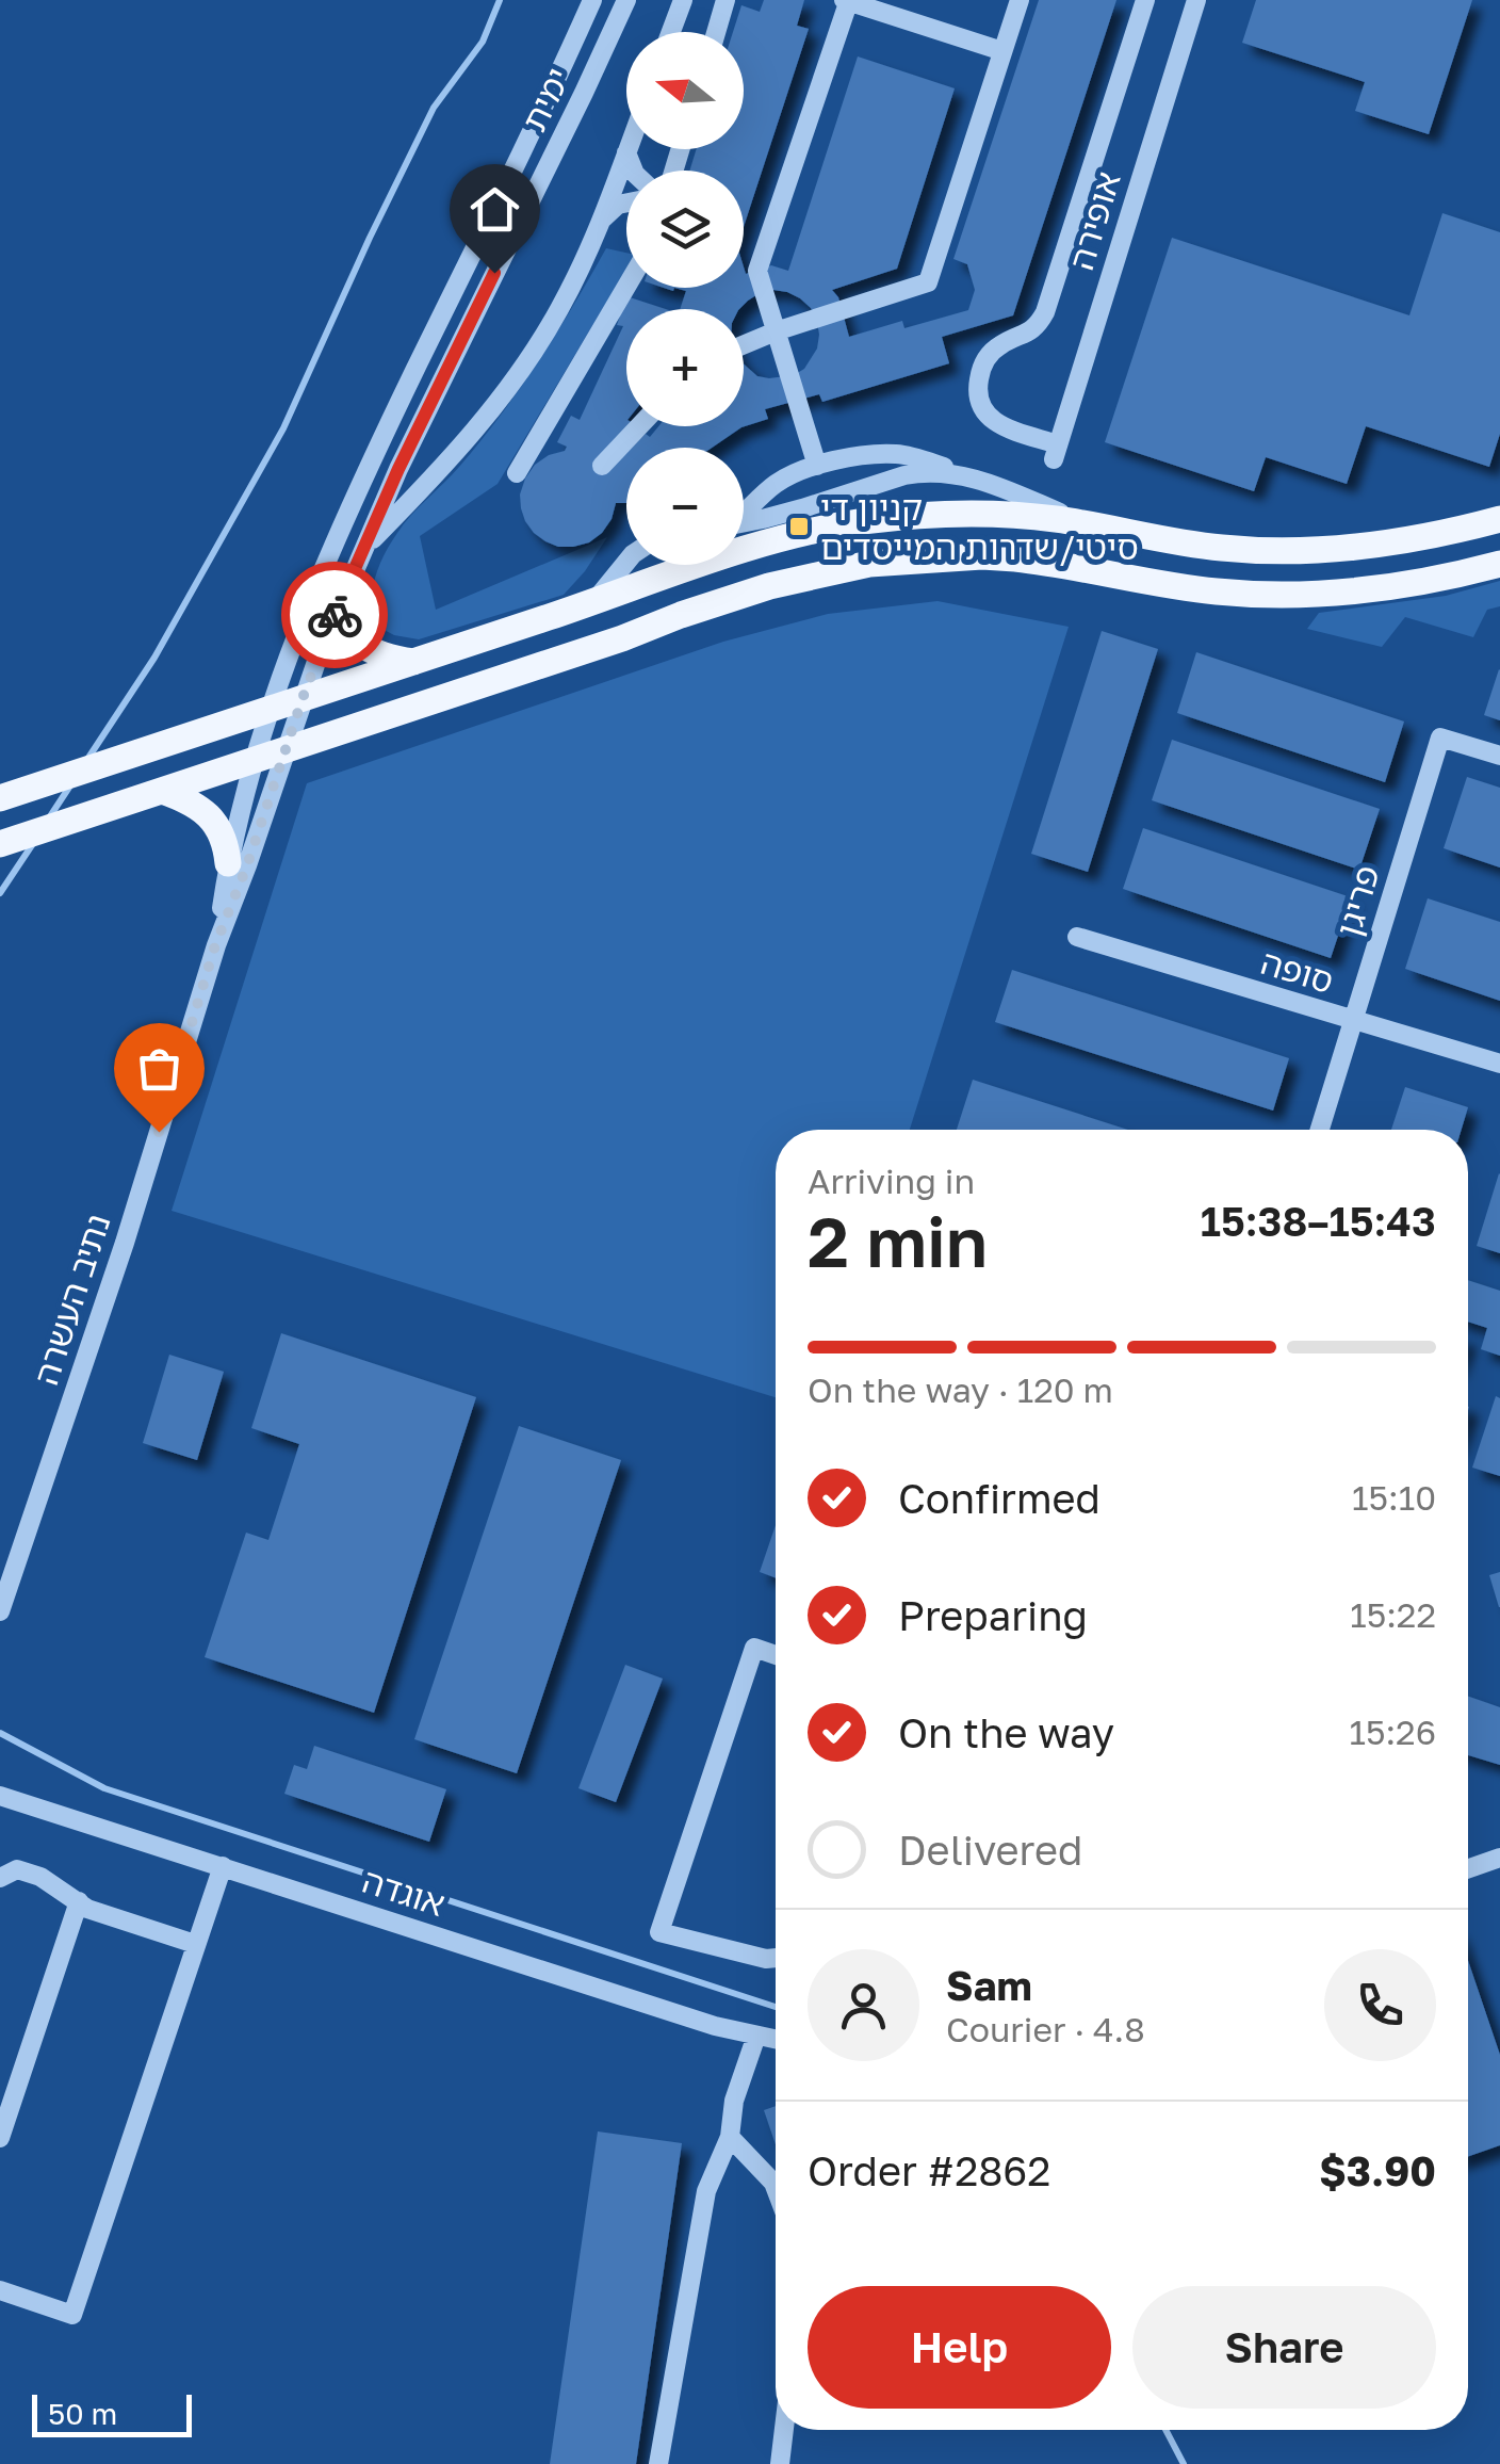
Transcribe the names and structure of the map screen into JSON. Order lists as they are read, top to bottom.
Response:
{
  "streets": {
    "street": [
      "ימית",
      "אופירה",
      "פריגן",
      "סופה",
      "נתיב העשרה",
      "אוגדה"
    ]
  },
  "crossings": [
    ["ימית", "נתיב העשרה"],
    ["פריגן", "סופה"]
  ],
  "places": {
    "transit": ["קניון די סיטי/שדרות המייסדים"]
  },
  "scale_bar": "50 m",
  "north": "left",
  "page": {
    "map_buttons": ["+", "−"],
    "heading": ["2 min", "Arriving in", "15:38–15:43"],
    "panel": [
      "Sam",
      "Courier · 4.8",
      "Order #2862",
      "$3.90"
    ],
    "bar": "On the way · 120 m",
    "list": [
      ["Confirmed", "15:10"],
      ["Preparing", "15:22"],
      ["On the way", "15:26"],
      "Delivered"
    ],
    "buttons": ["Help", "Share"],
    "scale": "50 m"
  }
}
